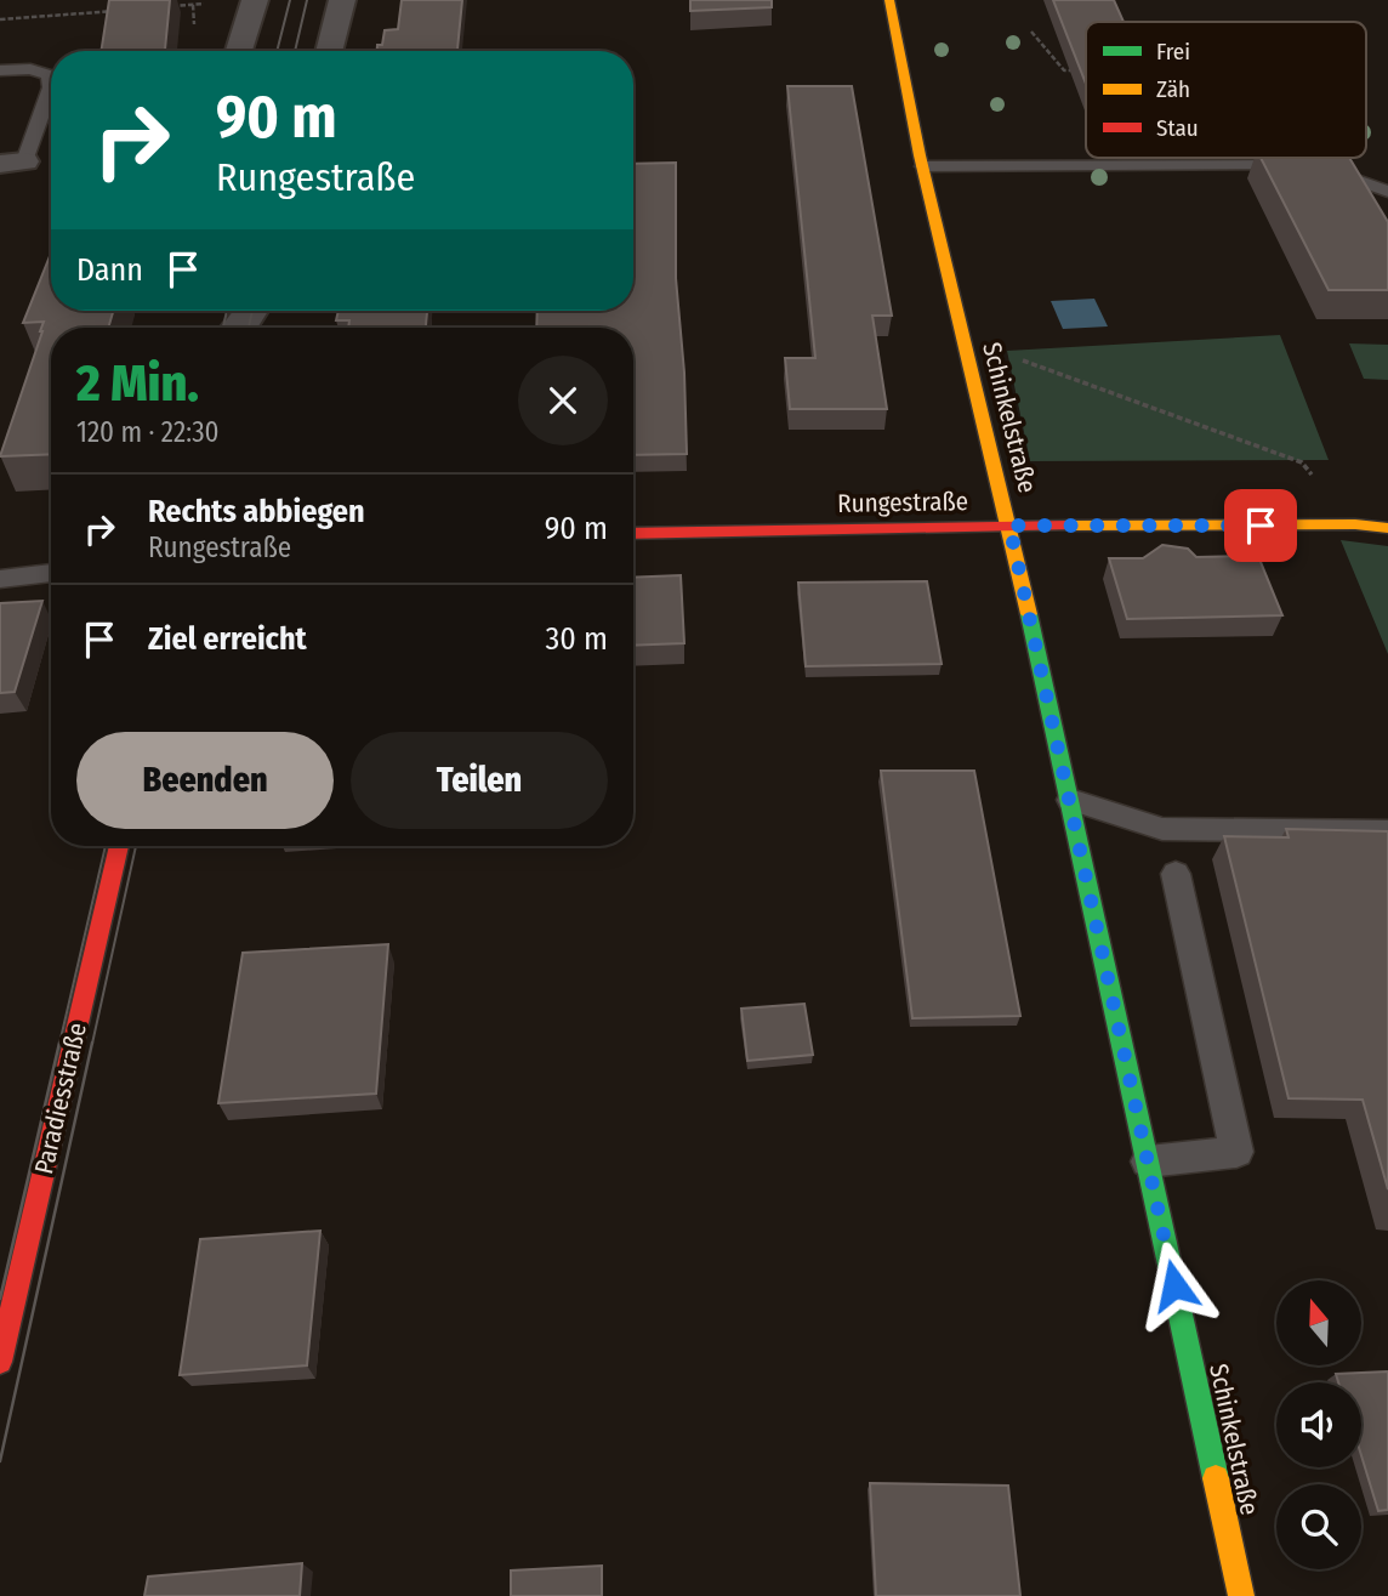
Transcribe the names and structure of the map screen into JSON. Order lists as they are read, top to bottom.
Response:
{
  "streets": {
    "street": ["Schinkelstraße", "Rungestraße", "Paradiesstraße"]
  },
  "crossings": [
    ["Schinkelstraße", "Rungestraße"]
  ],
  "legend": ["Frei", "Zäh", "Stau"],
  "north": "top",
  "page": {
    "turn": ["90 m", "Rungestraße"],
    "then": "Dann",
    "heading": ["2 Min.", "120 m · 22:30"],
    "list": [
      {
        "name": "Rechts abbiegen",
        "note": "Rungestraße",
        "value": "90 m"
      },
      {
        "name": "Ziel erreicht",
        "value": "30 m"
      }
    ],
    "buttons": ["Beenden", "Teilen"]
  }
}
